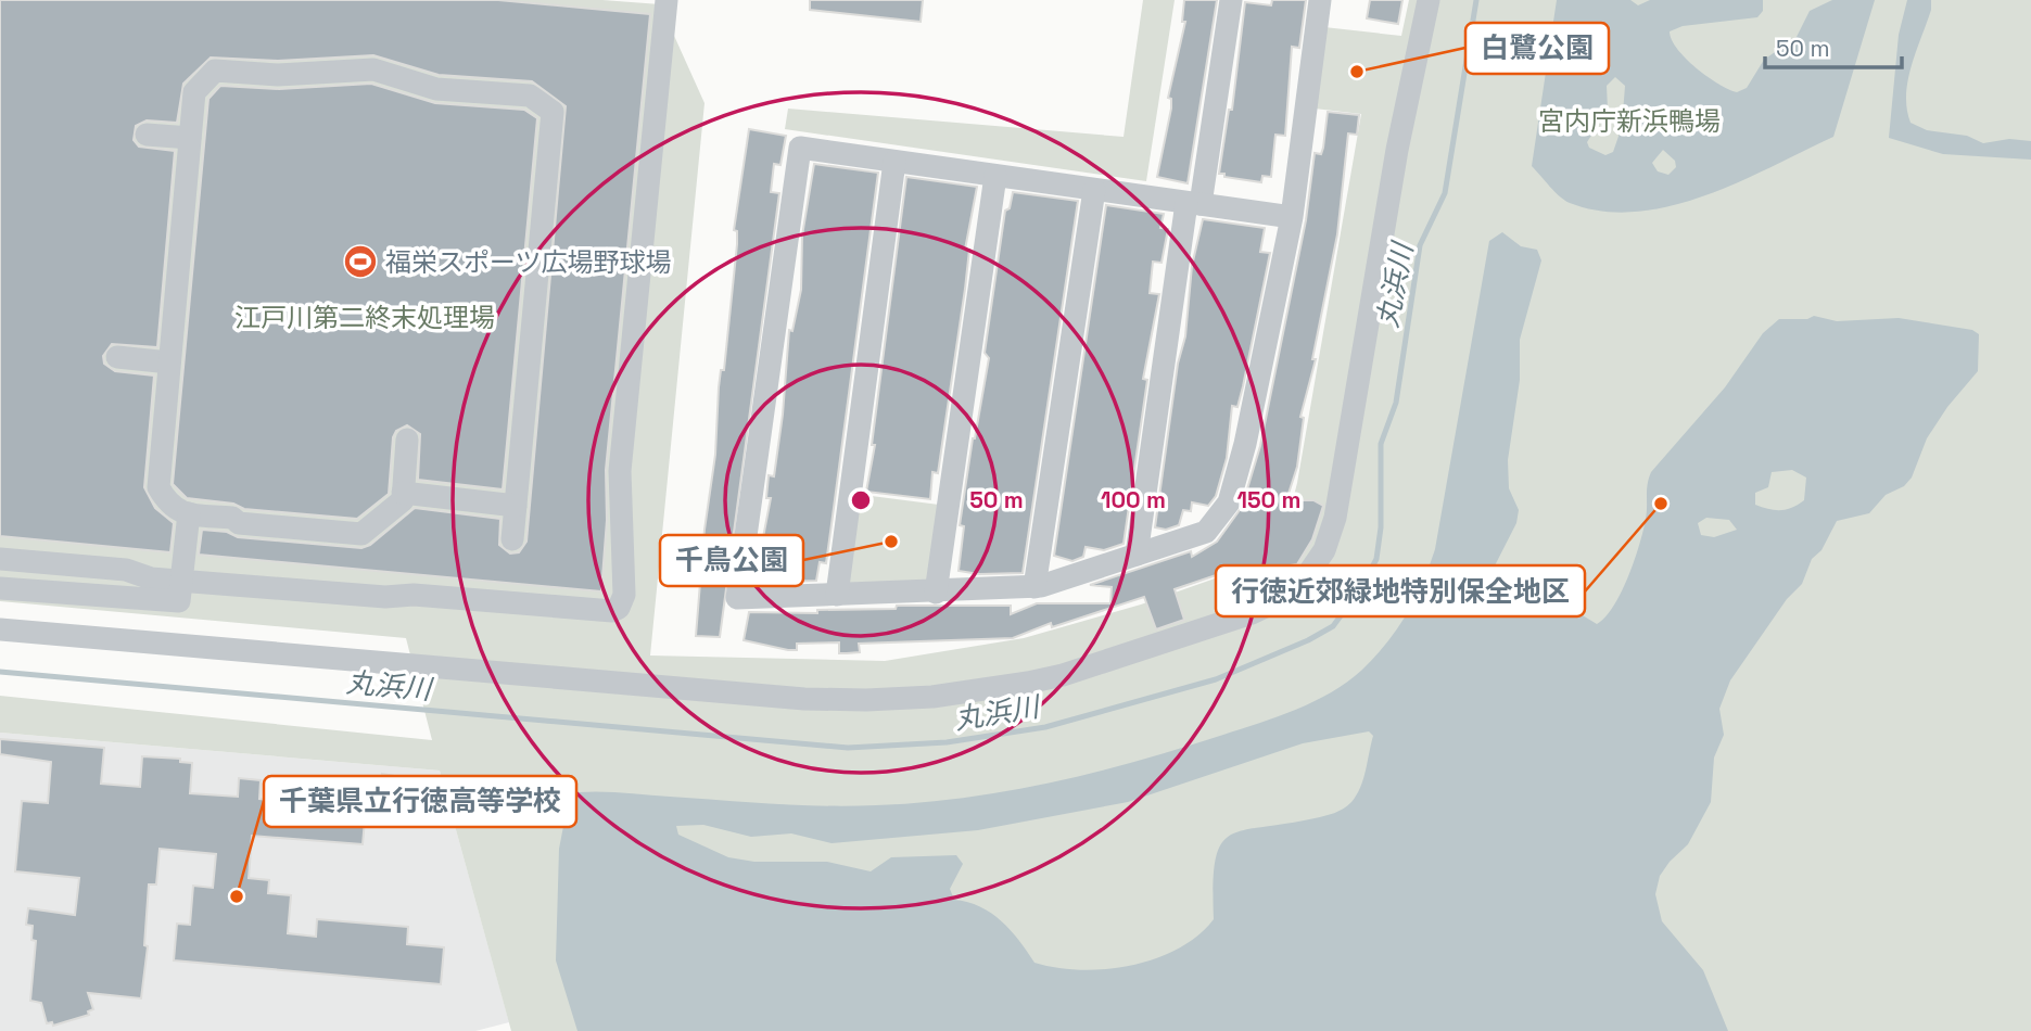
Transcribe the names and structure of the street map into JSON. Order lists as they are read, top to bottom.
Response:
{
  "water": ["丸浜川"],
  "parks": ["宮内庁新浜鴨場", "江戸川第二終末処理場"],
  "places": {
    "other": [
      "白鷺公園",
      "行徳近郊緑地特別保全地区",
      "千鳥公園",
      "千葉県立行徳高等学校"
    ],
    "sports": ["福栄スポーツ広場野球場"]
  },
  "scale_bar": "50 m",
  "rings": ["50 m", "100 m", "150 m"]
}
